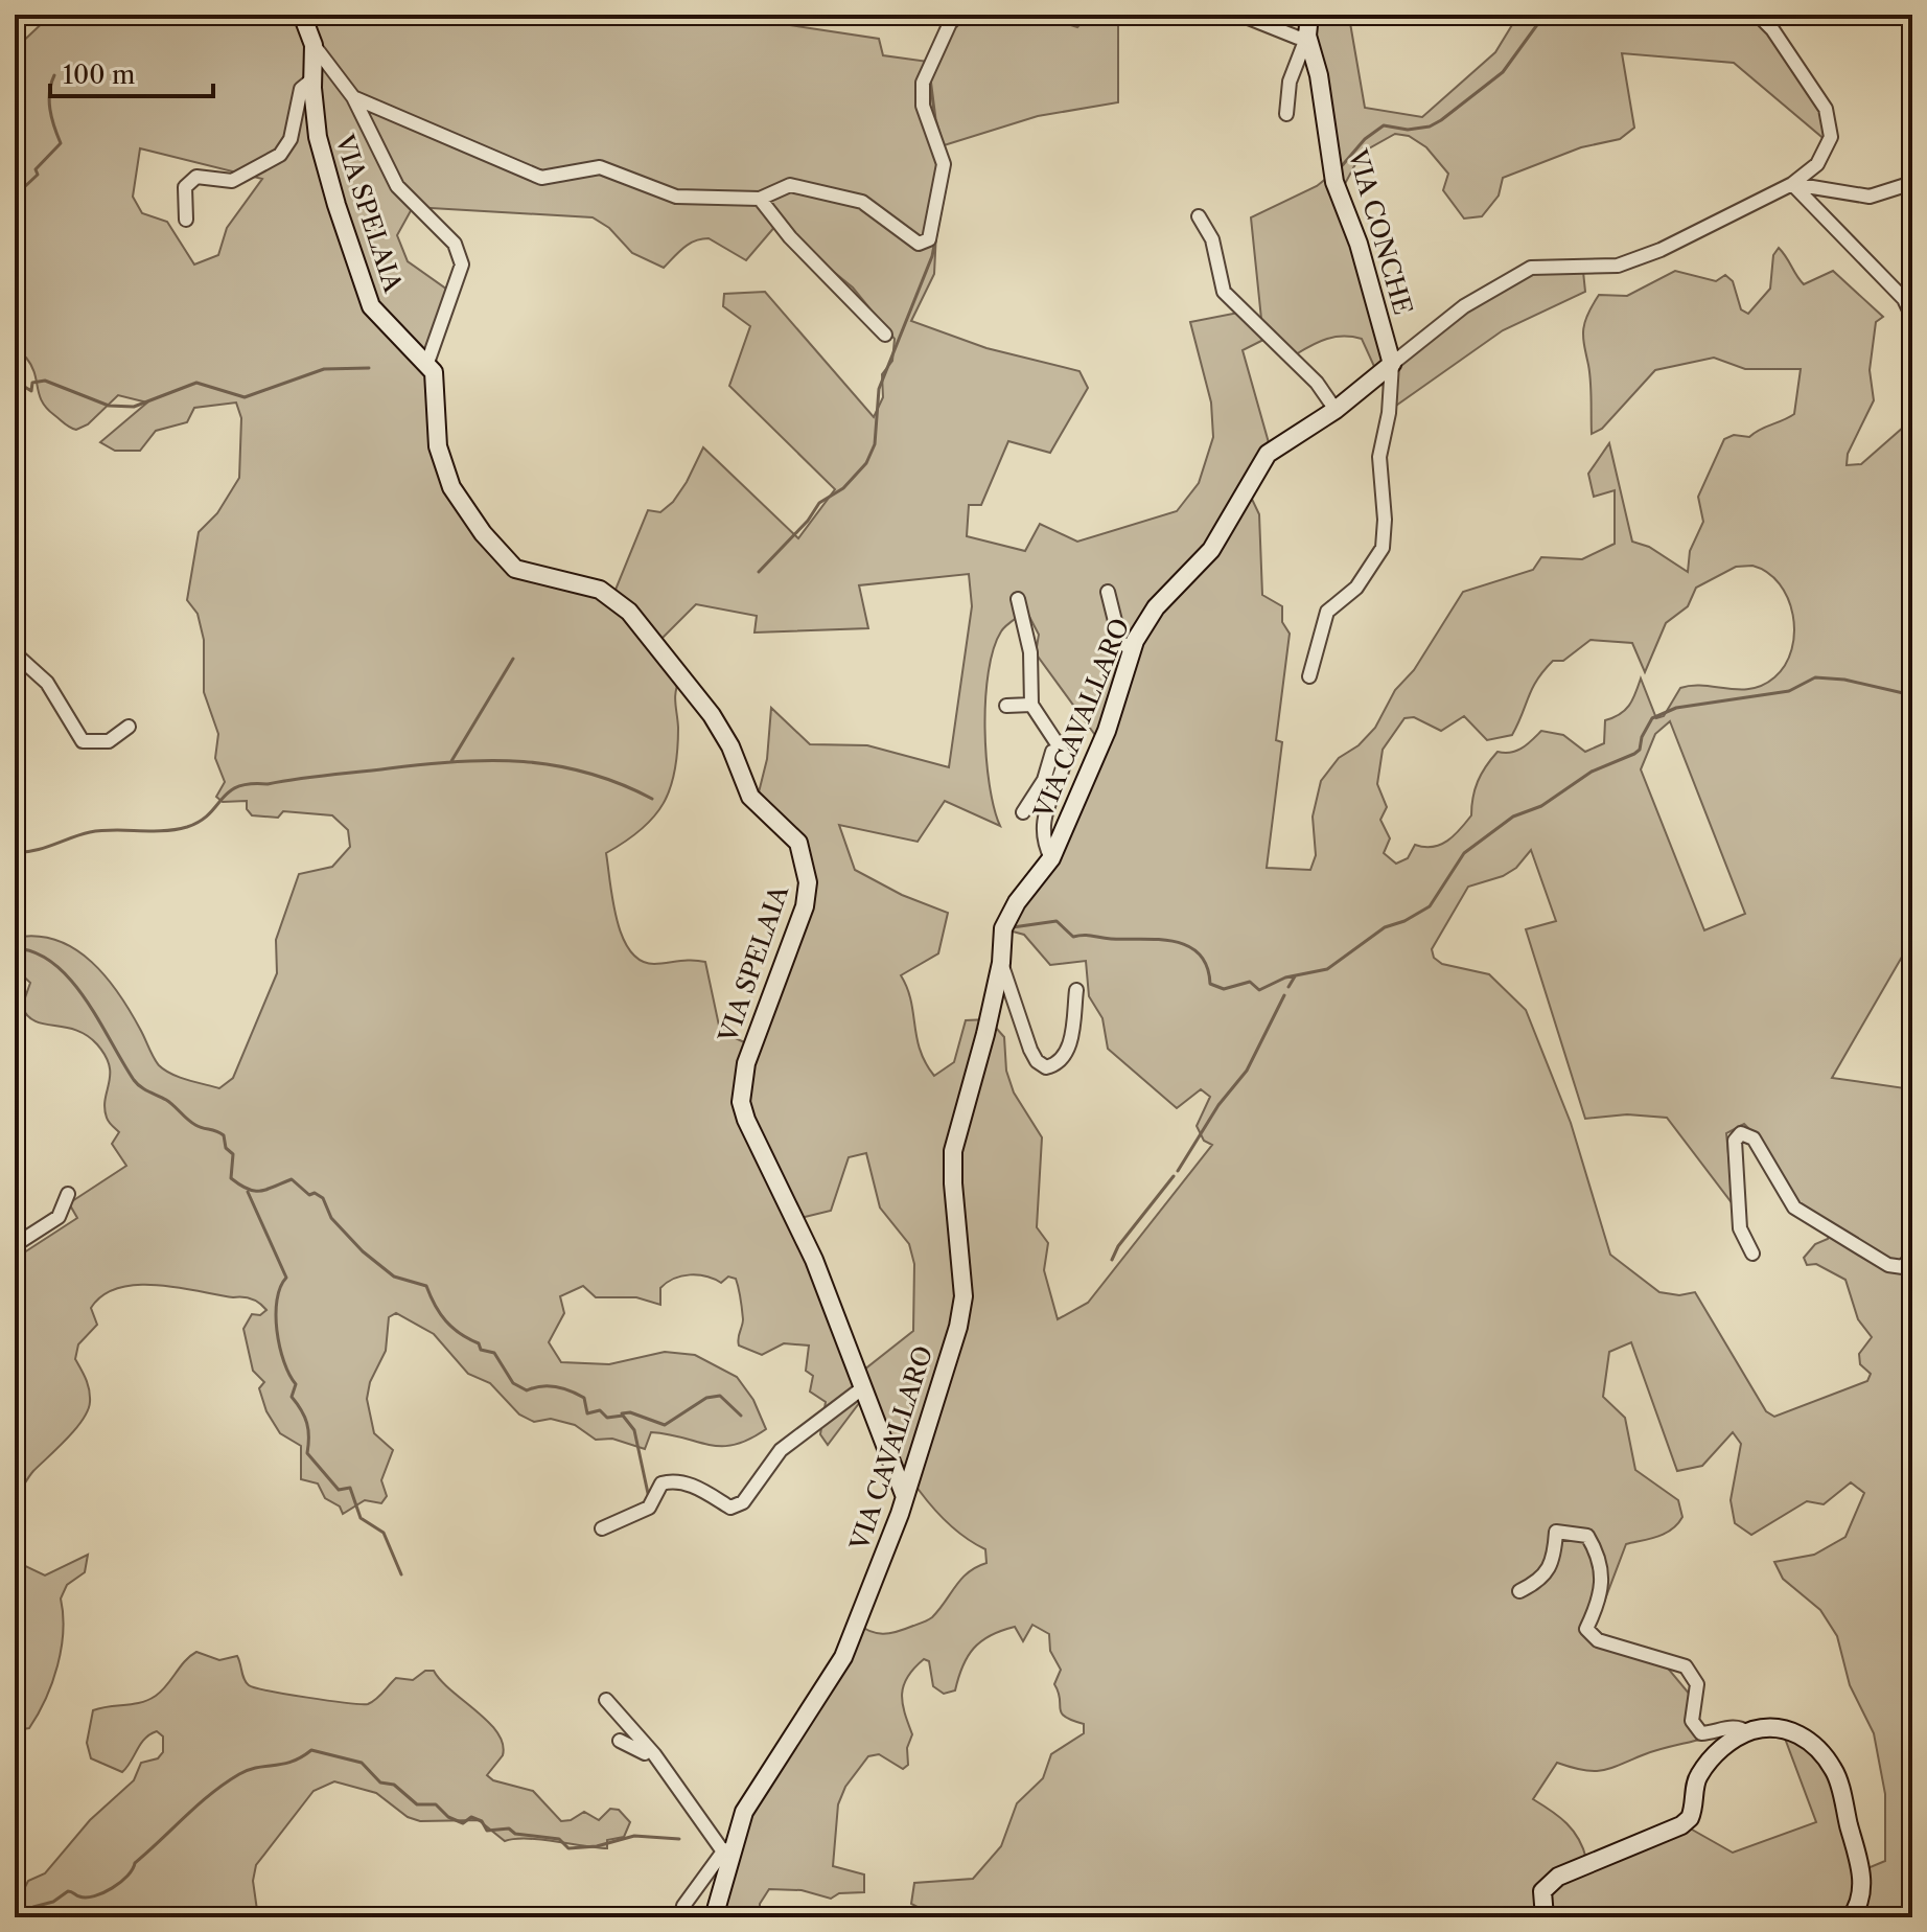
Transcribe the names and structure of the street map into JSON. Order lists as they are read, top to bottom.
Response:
{
  "streets": {
    "street": ["VIA SPELAIA", "VIA CONCHE", "VIA CAVALLARO"]
  },
  "crossings": [
    ["VIA SPELAIA", "VIA CAVALLARO"],
    ["VIA CONCHE", "VIA CAVALLARO"]
  ],
  "scale_bar": "100 m"
}
